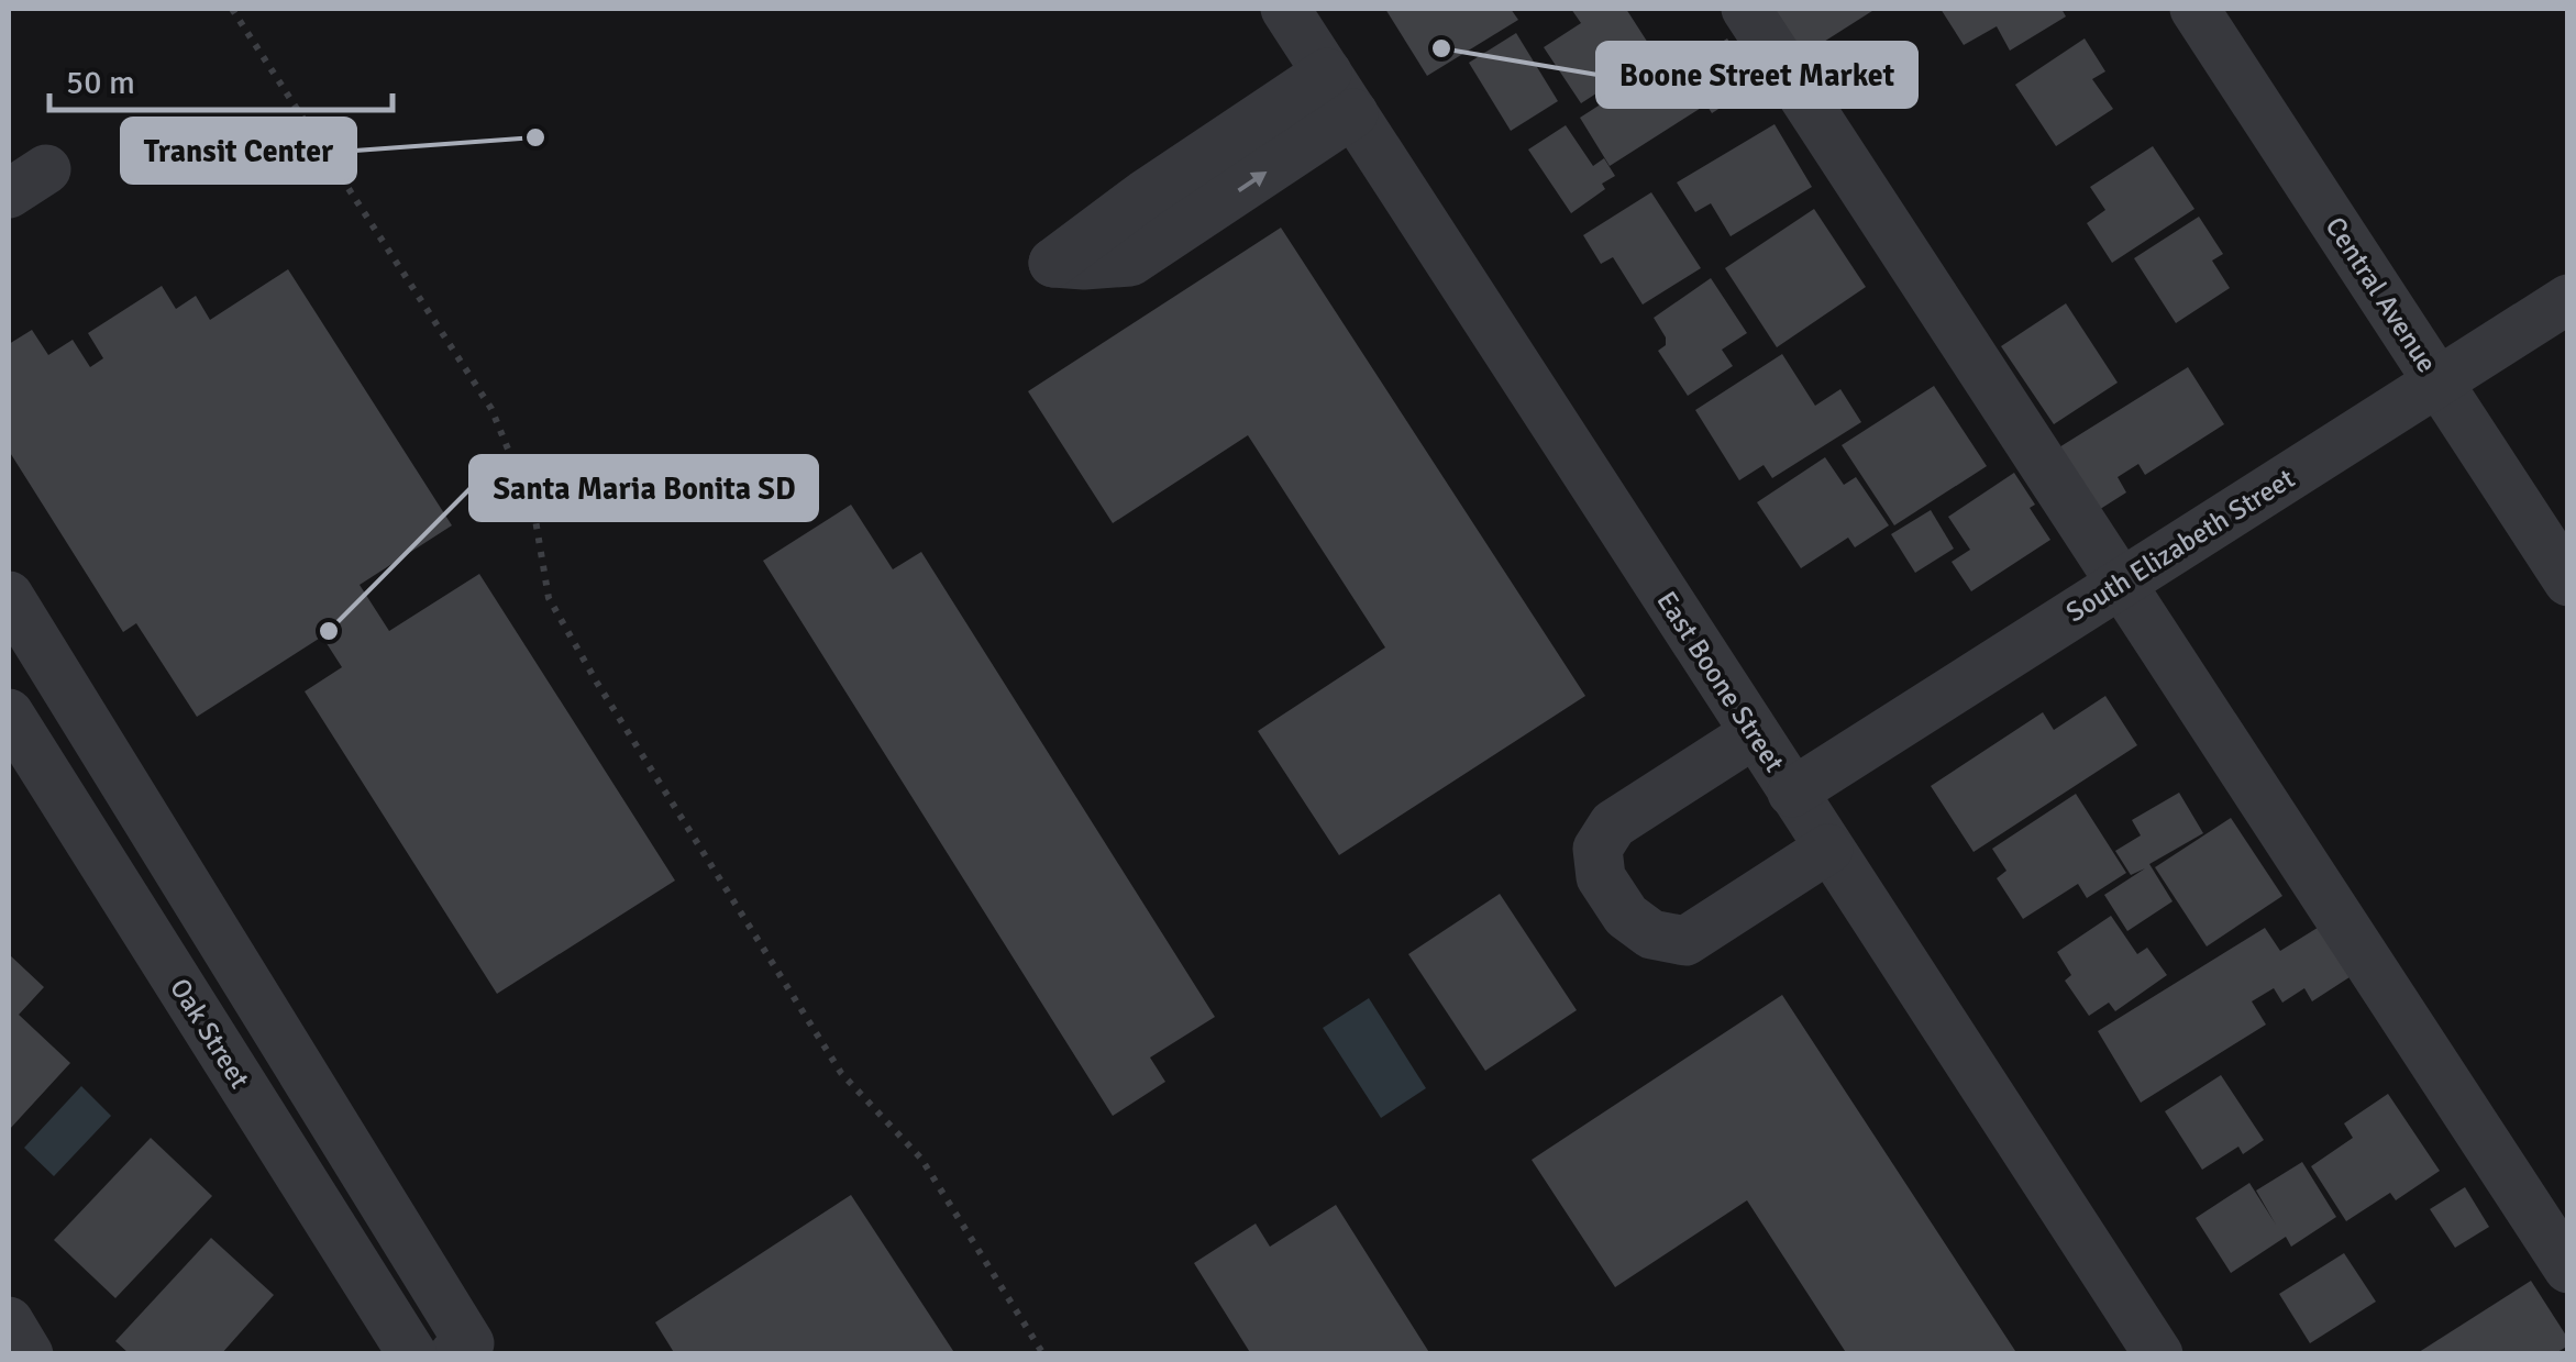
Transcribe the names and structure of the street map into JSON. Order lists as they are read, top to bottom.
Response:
{
  "streets": {
    "street": [
      "Central Avenue",
      "South Elizabeth Street",
      "East Boone Street",
      "Oak Street"
    ]
  },
  "crossings": [
    ["Central Avenue", "South Elizabeth Street"],
    ["South Elizabeth Street", "East Boone Street"]
  ],
  "places": ["Boone Street Market", "Transit Center", "Santa Maria Bonita SD"],
  "scale_bar": "50 m"
}
